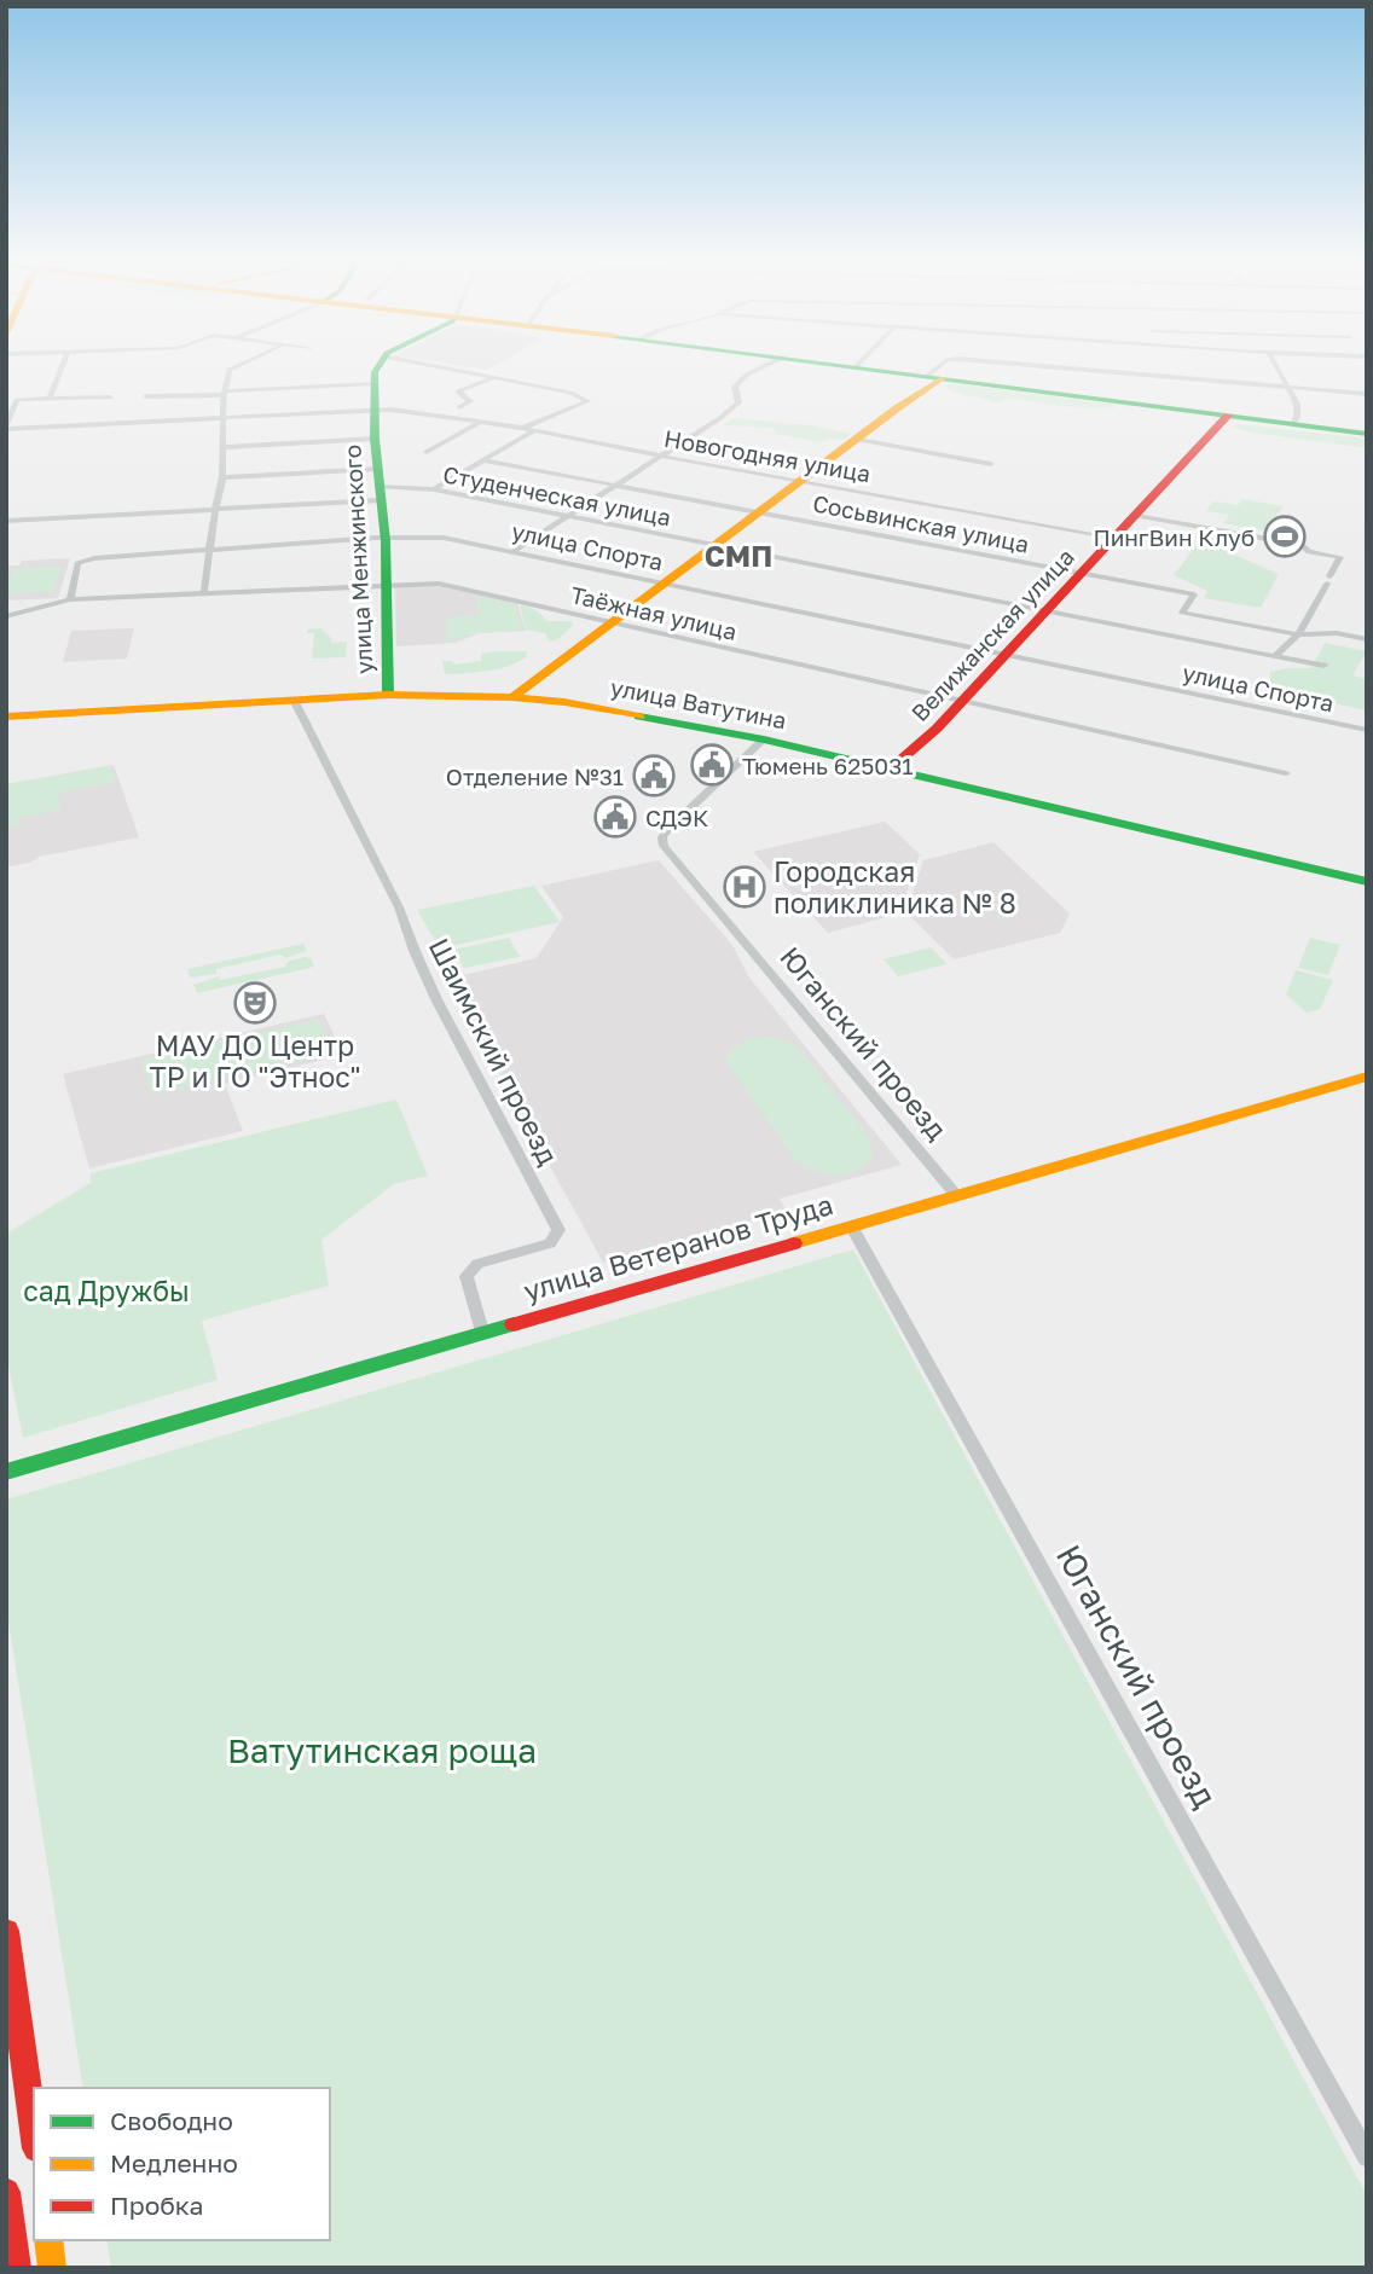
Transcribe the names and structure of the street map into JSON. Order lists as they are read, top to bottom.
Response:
{
  "streets": {
    "main road": [
      "улица Менжинского",
      "Велижанская улица",
      "улица Ватутина",
      "улица Ветеранов Труда"
    ],
    "street": [
      "Новогодняя улица",
      "Студенческая улица",
      "Сосьвинская улица",
      "улица Спорта",
      "Таёжная улица",
      "Юганский проезд",
      "Шаимский проезд"
    ]
  },
  "crossings": [
    ["Новогодняя улица", "улица Менжинского"],
    ["Новогодняя улица", "Велижанская улица"],
    ["Студенческая улица", "улица Менжинского"],
    ["Студенческая улица", "Велижанская улица"],
    ["Сосьвинская улица", "Велижанская улица"],
    ["улица Спорта", "улица Менжинского"],
    ["улица Спорта", "Таёжная улица"],
    ["улица Спорта", "Велижанская улица"],
    ["улица Менжинского", "Таёжная улица"],
    ["улица Менжинского", "улица Ватутина"],
    ["Таёжная улица", "Велижанская улица"],
    ["Велижанская улица", "улица Ватутина"],
    ["улица Ватутина", "Юганский проезд"],
    ["улица Ватутина", "Шаимский проезд"],
    ["Юганский проезд", "улица Ветеранов Труда"],
    ["Шаимский проезд", "улица Ветеранов Труда"]
  ],
  "districts": ["СМП"],
  "parks": ["сад Дружбы", "Ватутинская роща"],
  "places": {
    "sports": ["ПингВин Клуб"],
    "public building": ["Тюмень 625031", "Отделение №31", "СДЭК"],
    "hospital": ["Городская поликлиника № 8"],
    "theatre": ["МАУ ДО Центр ТР и ГО \"Этнос\""]
  },
  "legend": ["Свободно", "Медленно", "Пробка"]
}
